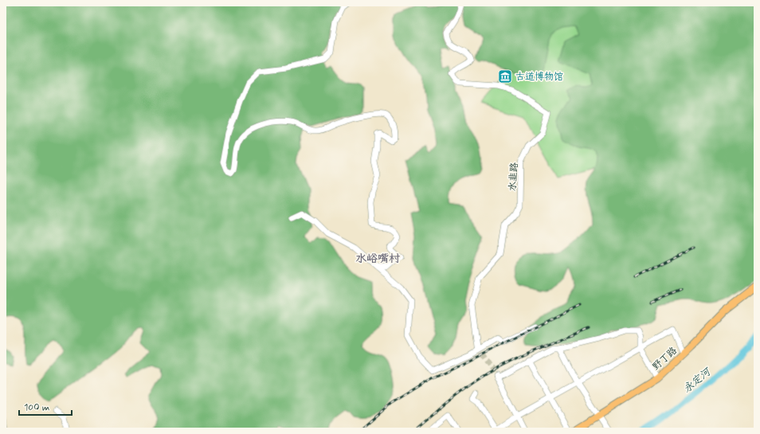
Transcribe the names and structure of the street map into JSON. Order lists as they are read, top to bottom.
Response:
{
  "streets": {
    "main road": ["野丁路"],
    "street": ["水韭路"]
  },
  "districts": ["水峪嘴村"],
  "water": ["永定河"],
  "places": {
    "museum": ["古道博物馆"]
  },
  "scale_bar": "100 m"
}
